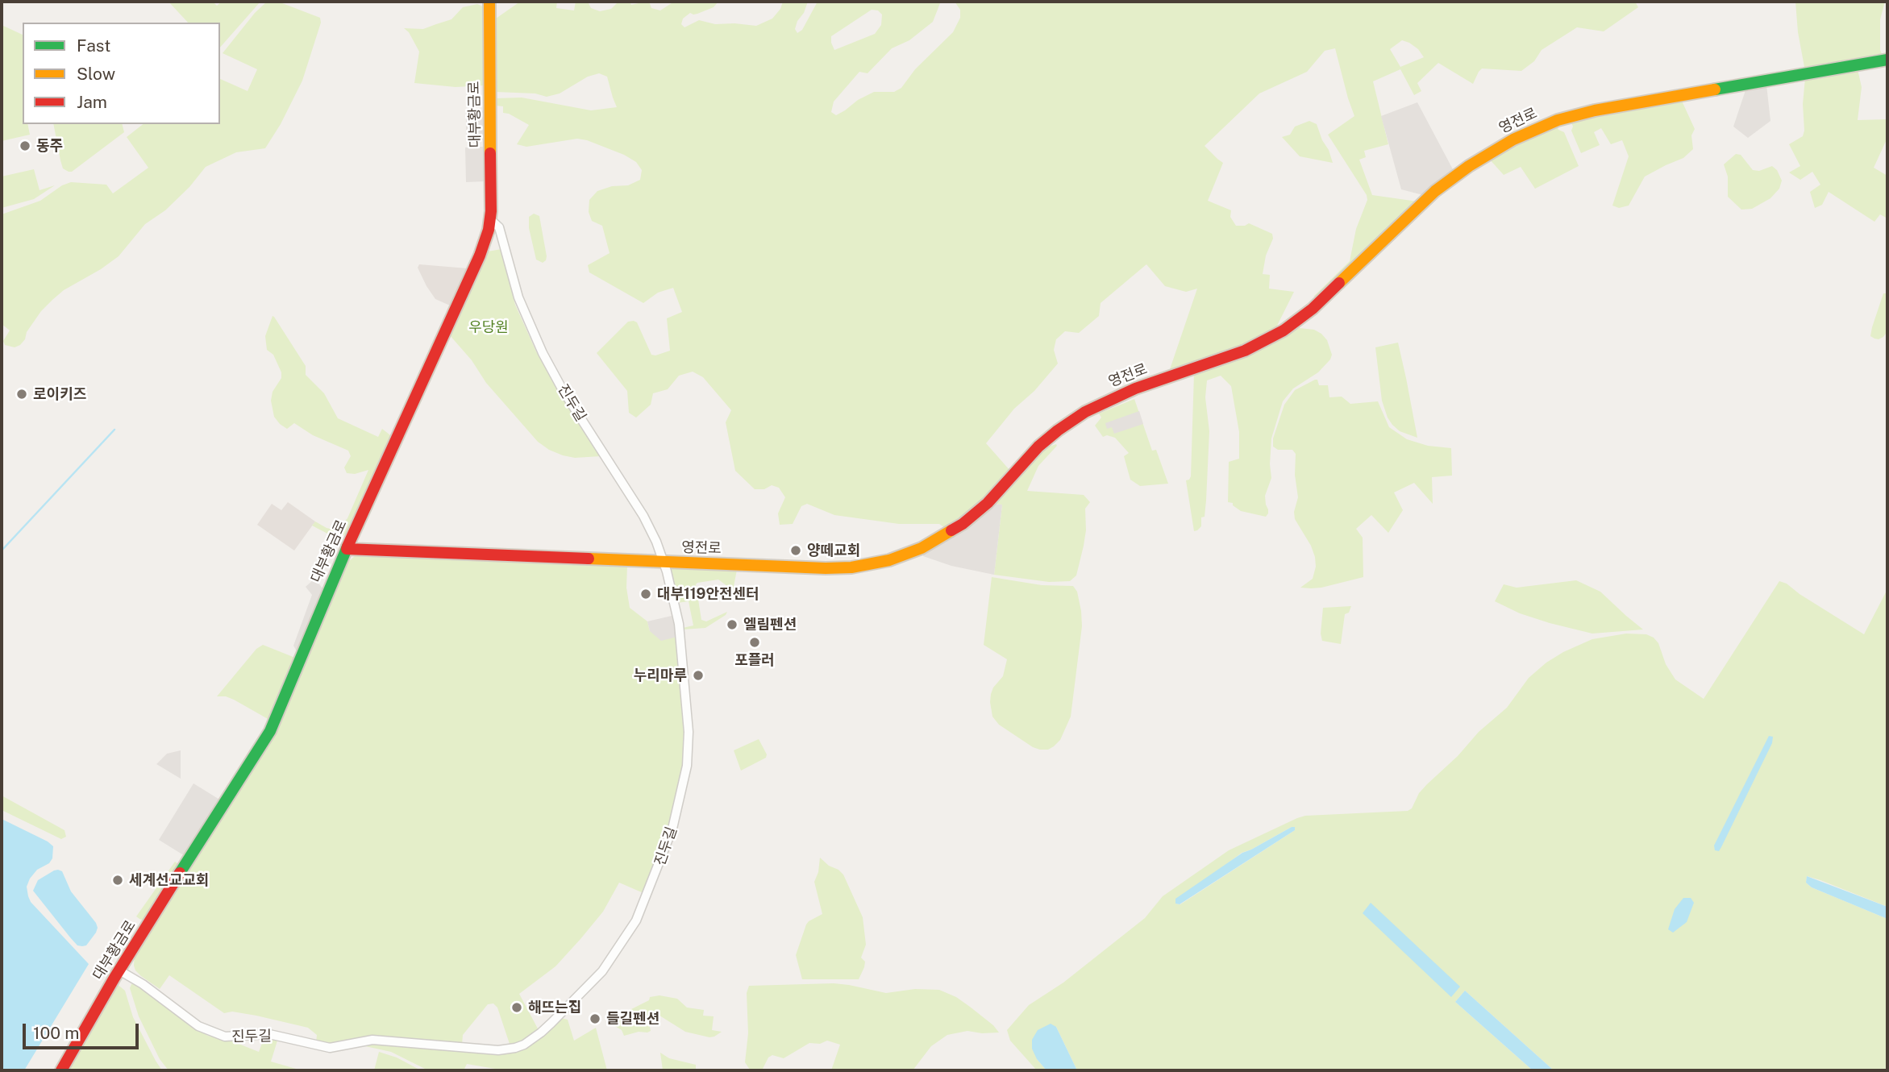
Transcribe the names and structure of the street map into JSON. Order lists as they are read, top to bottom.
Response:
{
  "streets": {
    "street": ["대부황금로", "영전로", "진두길"]
  },
  "crossings": [
    ["대부황금로", "영전로"],
    ["대부황금로", "진두길"],
    ["영전로", "진두길"]
  ],
  "parks": ["우당원"],
  "places": [
    "동주",
    "로이키즈",
    "양떼교회",
    "대부119안전센터",
    "엘림펜션",
    "포플러",
    "누리마루",
    "세계선교교회",
    "해뜨는집",
    "들길펜션"
  ],
  "legend": ["Fast", "Slow", "Jam"],
  "scale_bar": "100 m"
}
